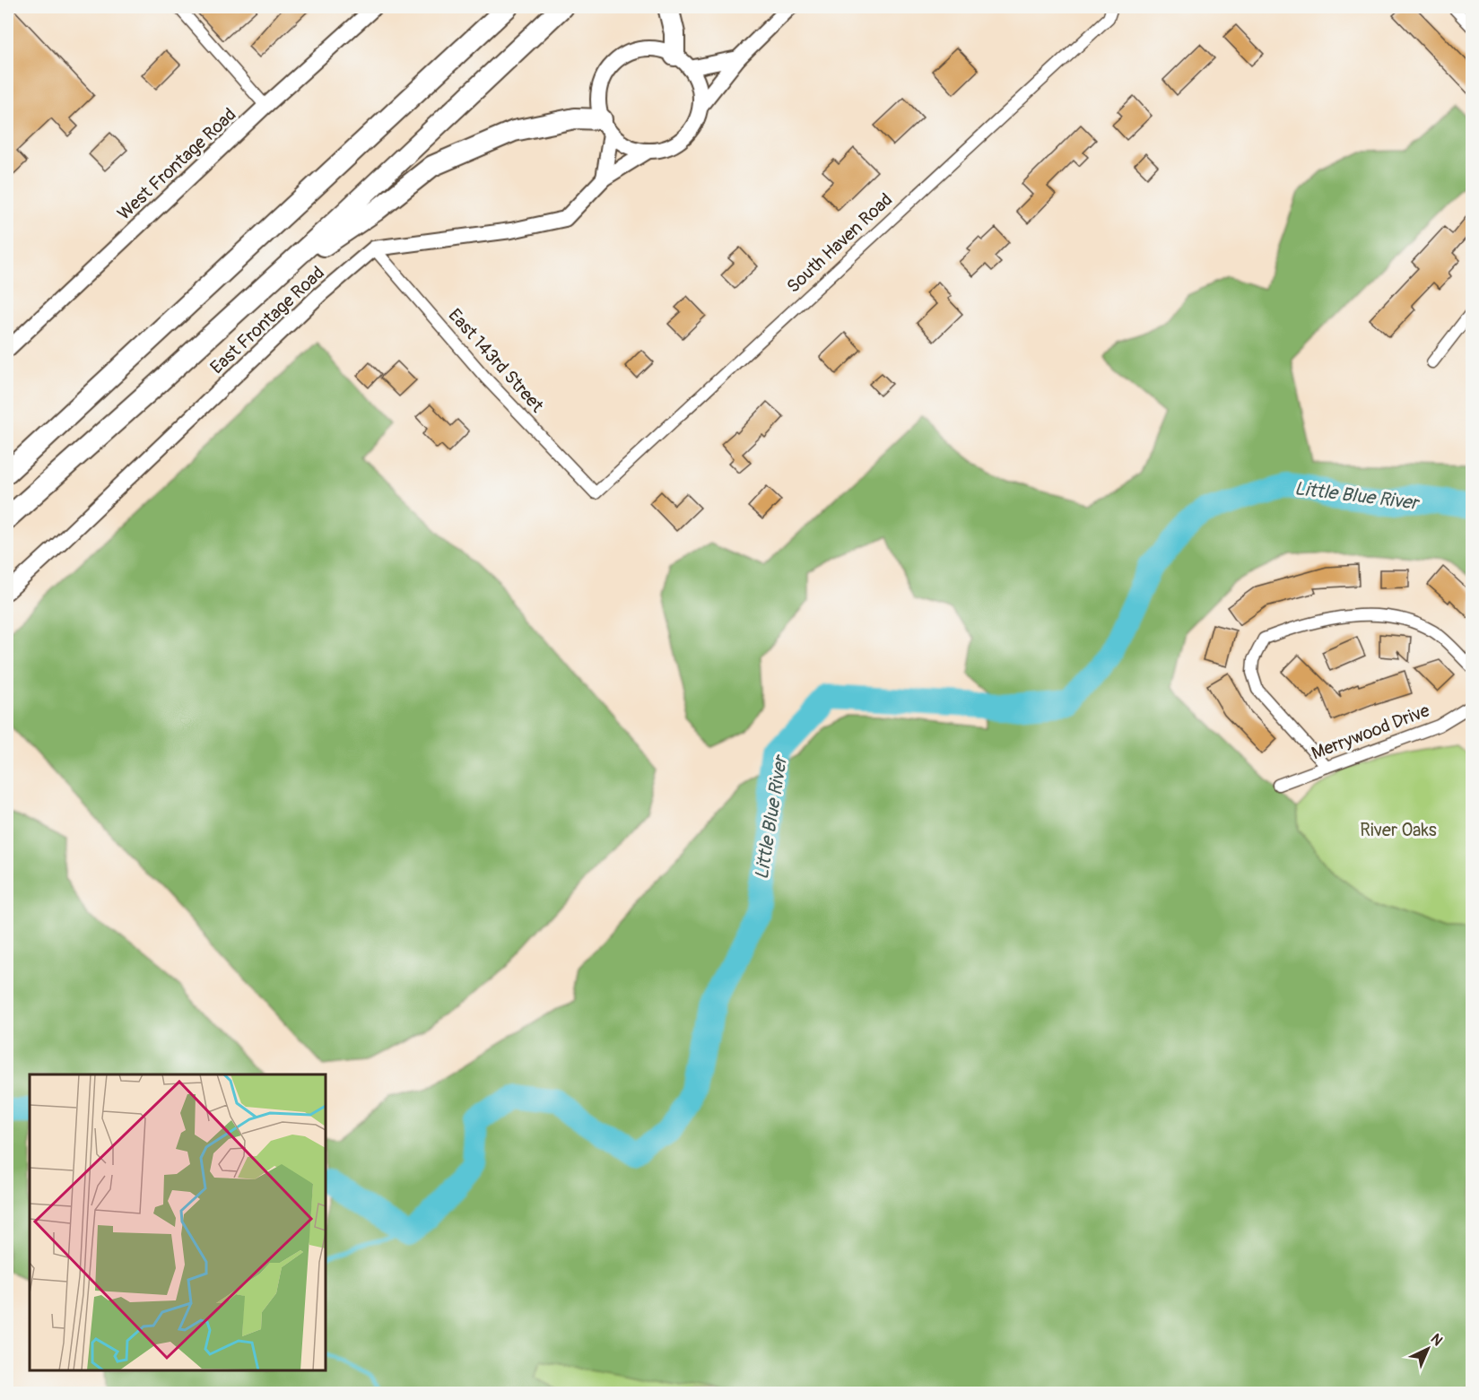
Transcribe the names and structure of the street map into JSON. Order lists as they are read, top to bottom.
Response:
{
  "streets": {
    "street": [
      "West Frontage Road",
      "South Haven Road",
      "East Frontage Road",
      "East 143rd Street",
      "Merrywood Drive"
    ]
  },
  "crossings": [
    ["South Haven Road", "East 143rd Street"],
    ["East Frontage Road", "East 143rd Street"]
  ],
  "water": ["Little Blue River"],
  "parks": ["River Oaks"],
  "north": "top right"
}
